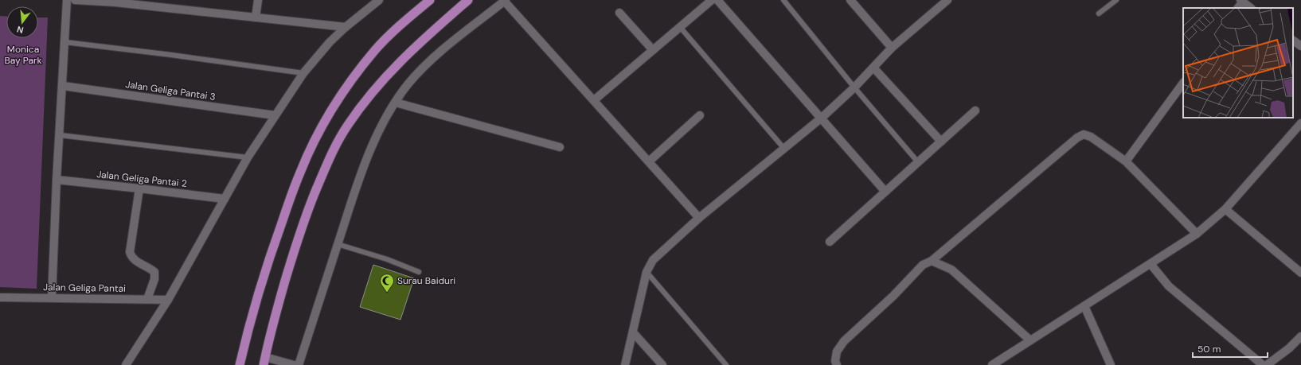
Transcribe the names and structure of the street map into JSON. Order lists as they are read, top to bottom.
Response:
{
  "streets": {
    "street": ["Jalan Geliga Pantai 3", "Jalan Geliga Pantai 2", "Jalan Geliga Pantai"]
  },
  "parks": ["Monica Bay Park"],
  "places": {
    "mosque": ["Surau Baiduri"]
  },
  "scale_bar": "50 m",
  "north": "bottom"
}
